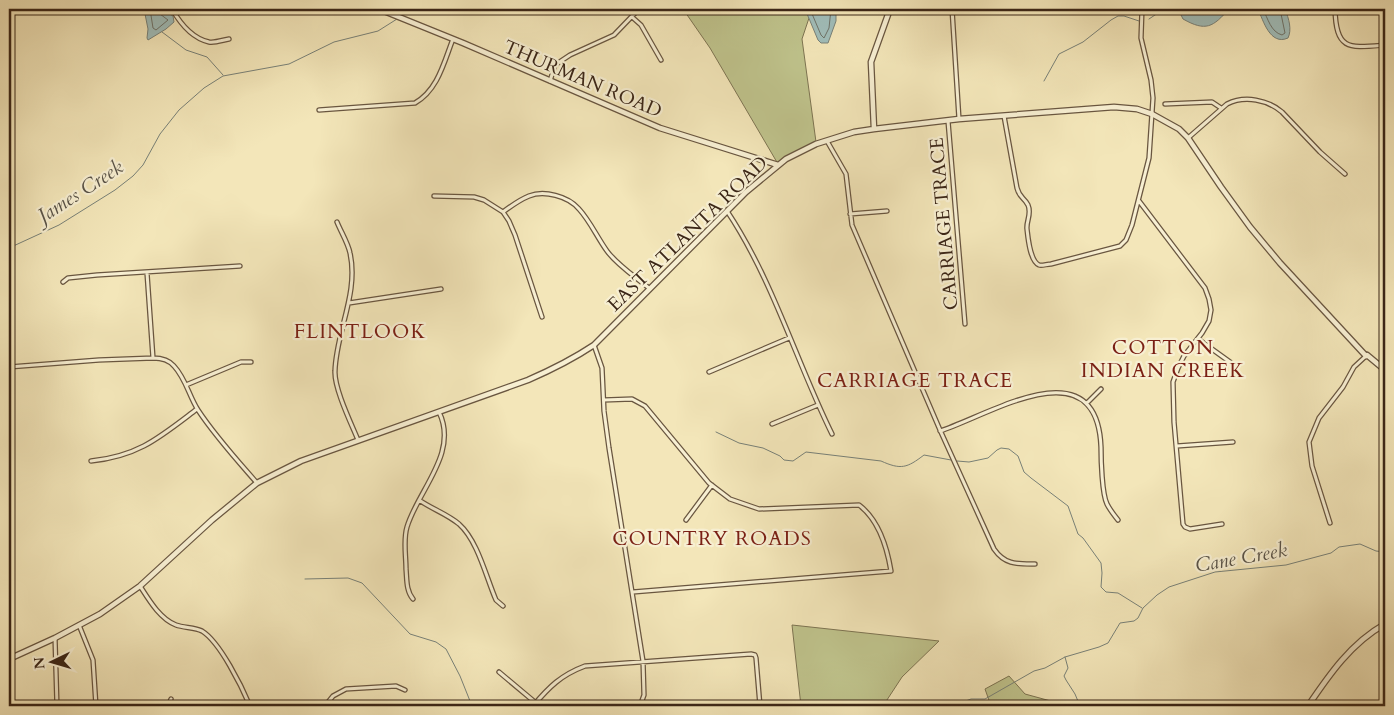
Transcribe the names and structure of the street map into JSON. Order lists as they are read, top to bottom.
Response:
{
  "streets": {
    "street": ["THURMAN ROAD", "CARRIAGE TRACE", "EAST ATLANTA ROAD"]
  },
  "crossings": [
    ["THURMAN ROAD", "EAST ATLANTA ROAD"],
    ["CARRIAGE TRACE", "EAST ATLANTA ROAD"]
  ],
  "districts": [
    "FLINTLOOK",
    "COTTON INDIAN CREEK",
    "CARRIAGE TRACE",
    "COUNTRY ROADS"
  ],
  "water": ["James Creek", "Cane Creek"],
  "north": "left"
}
